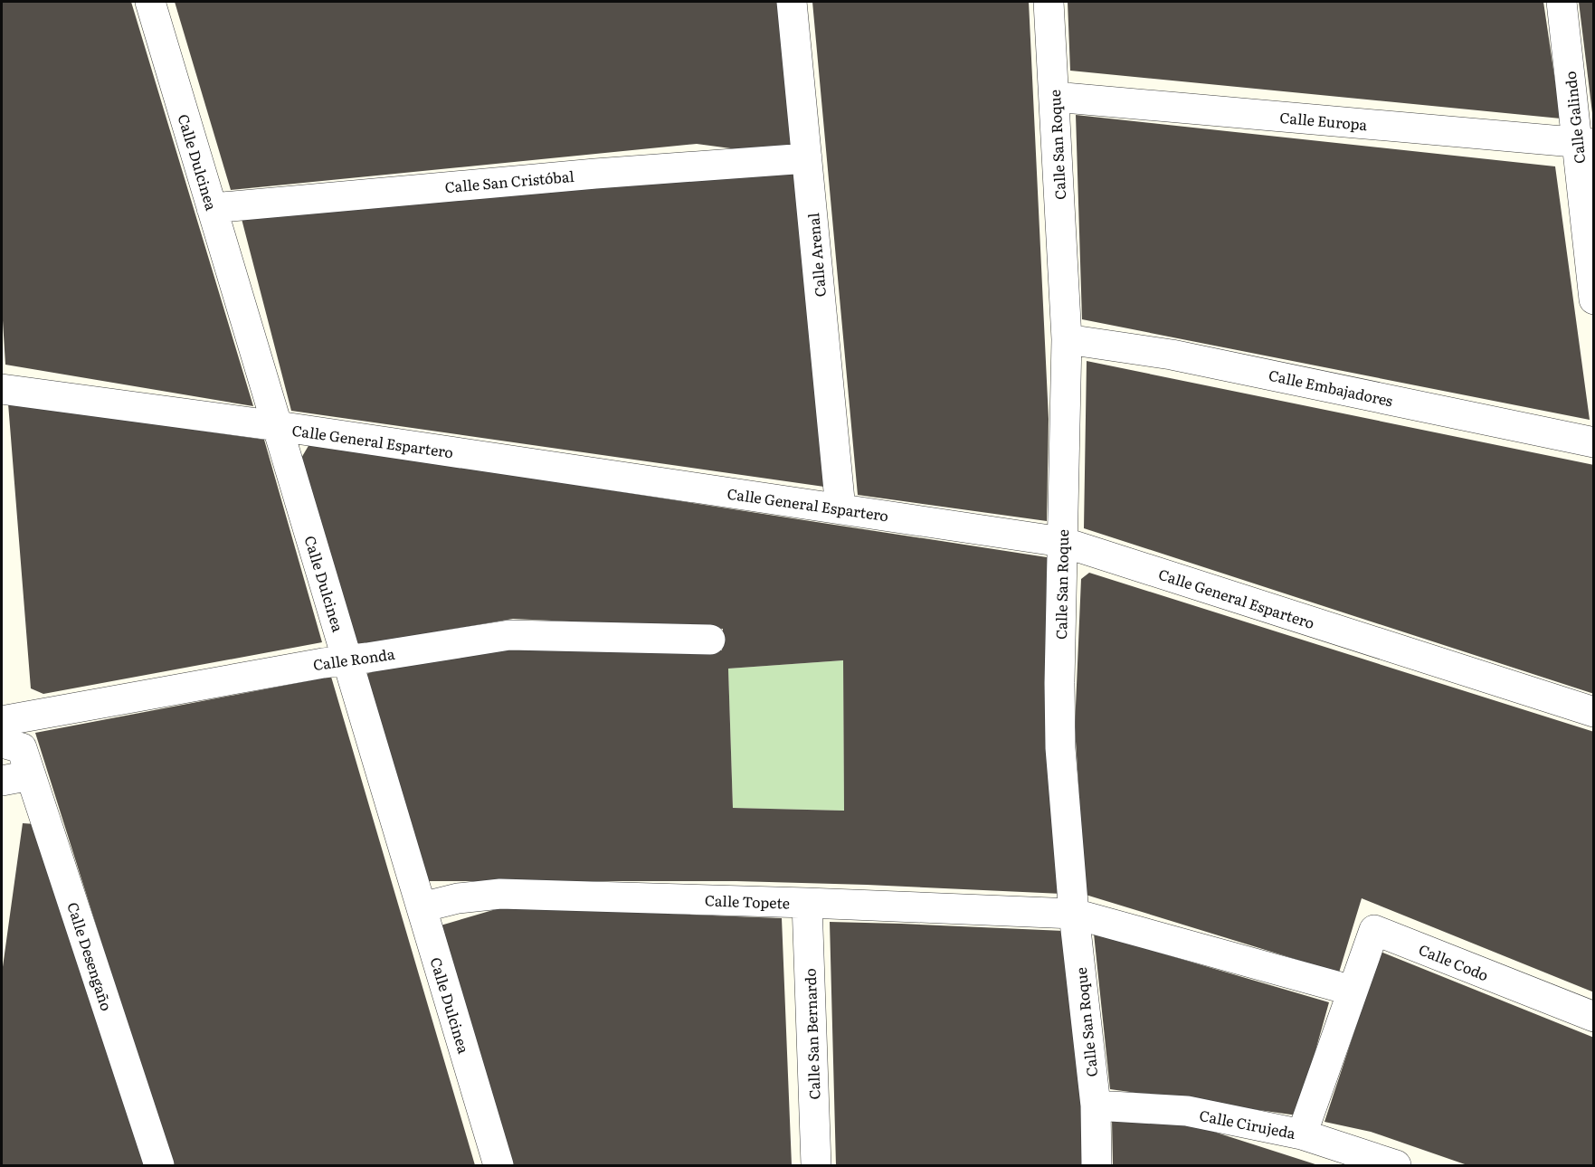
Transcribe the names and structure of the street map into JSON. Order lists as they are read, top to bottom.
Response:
{
  "streets": {
    "street": [
      "Calle Galindo",
      "Calle Europa",
      "Calle San Roque",
      "Calle Dulcinea",
      "Calle San Cristóbal",
      "Calle Arenal",
      "Calle Embajadores",
      "Calle General Espartero",
      "Calle Ronda",
      "Calle Topete",
      "Calle Desengaño",
      "Calle Codo",
      "Calle San Bernardo",
      "Calle Cirujeda"
    ]
  },
  "crossings": [
    ["Calle Galindo", "Calle Europa"],
    ["Calle Europa", "Calle San Roque"],
    ["Calle San Roque", "Calle Embajadores"],
    ["Calle San Roque", "Calle General Espartero"],
    ["Calle San Roque", "Calle Topete"],
    ["Calle San Roque", "Calle Cirujeda"],
    ["Calle Dulcinea", "Calle San Cristóbal"],
    ["Calle Dulcinea", "Calle General Espartero"],
    ["Calle Dulcinea", "Calle Ronda"],
    ["Calle Dulcinea", "Calle Topete"],
    ["Calle San Cristóbal", "Calle Arenal"],
    ["Calle Arenal", "Calle General Espartero"],
    ["Calle Topete", "Calle San Bernardo"],
    ["Calle Codo", "Calle Cirujeda"]
  ]
}
